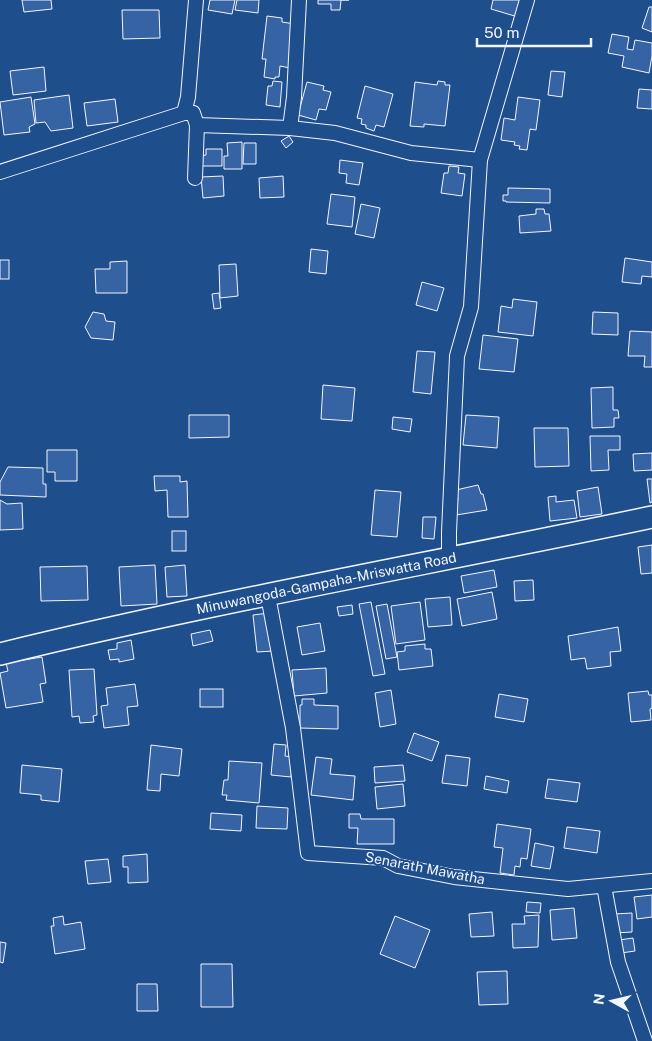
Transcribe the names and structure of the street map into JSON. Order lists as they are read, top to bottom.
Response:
{
  "streets": {
    "main road": ["Minuwangoda-Gampaha-Mriswatta Road"],
    "street": ["Senarath Mawatha"]
  },
  "crossings": [
    ["Minuwangoda-Gampaha-Mriswatta Road", "Senarath Mawatha"]
  ],
  "scale_bar": "50 m",
  "north": "left"
}
